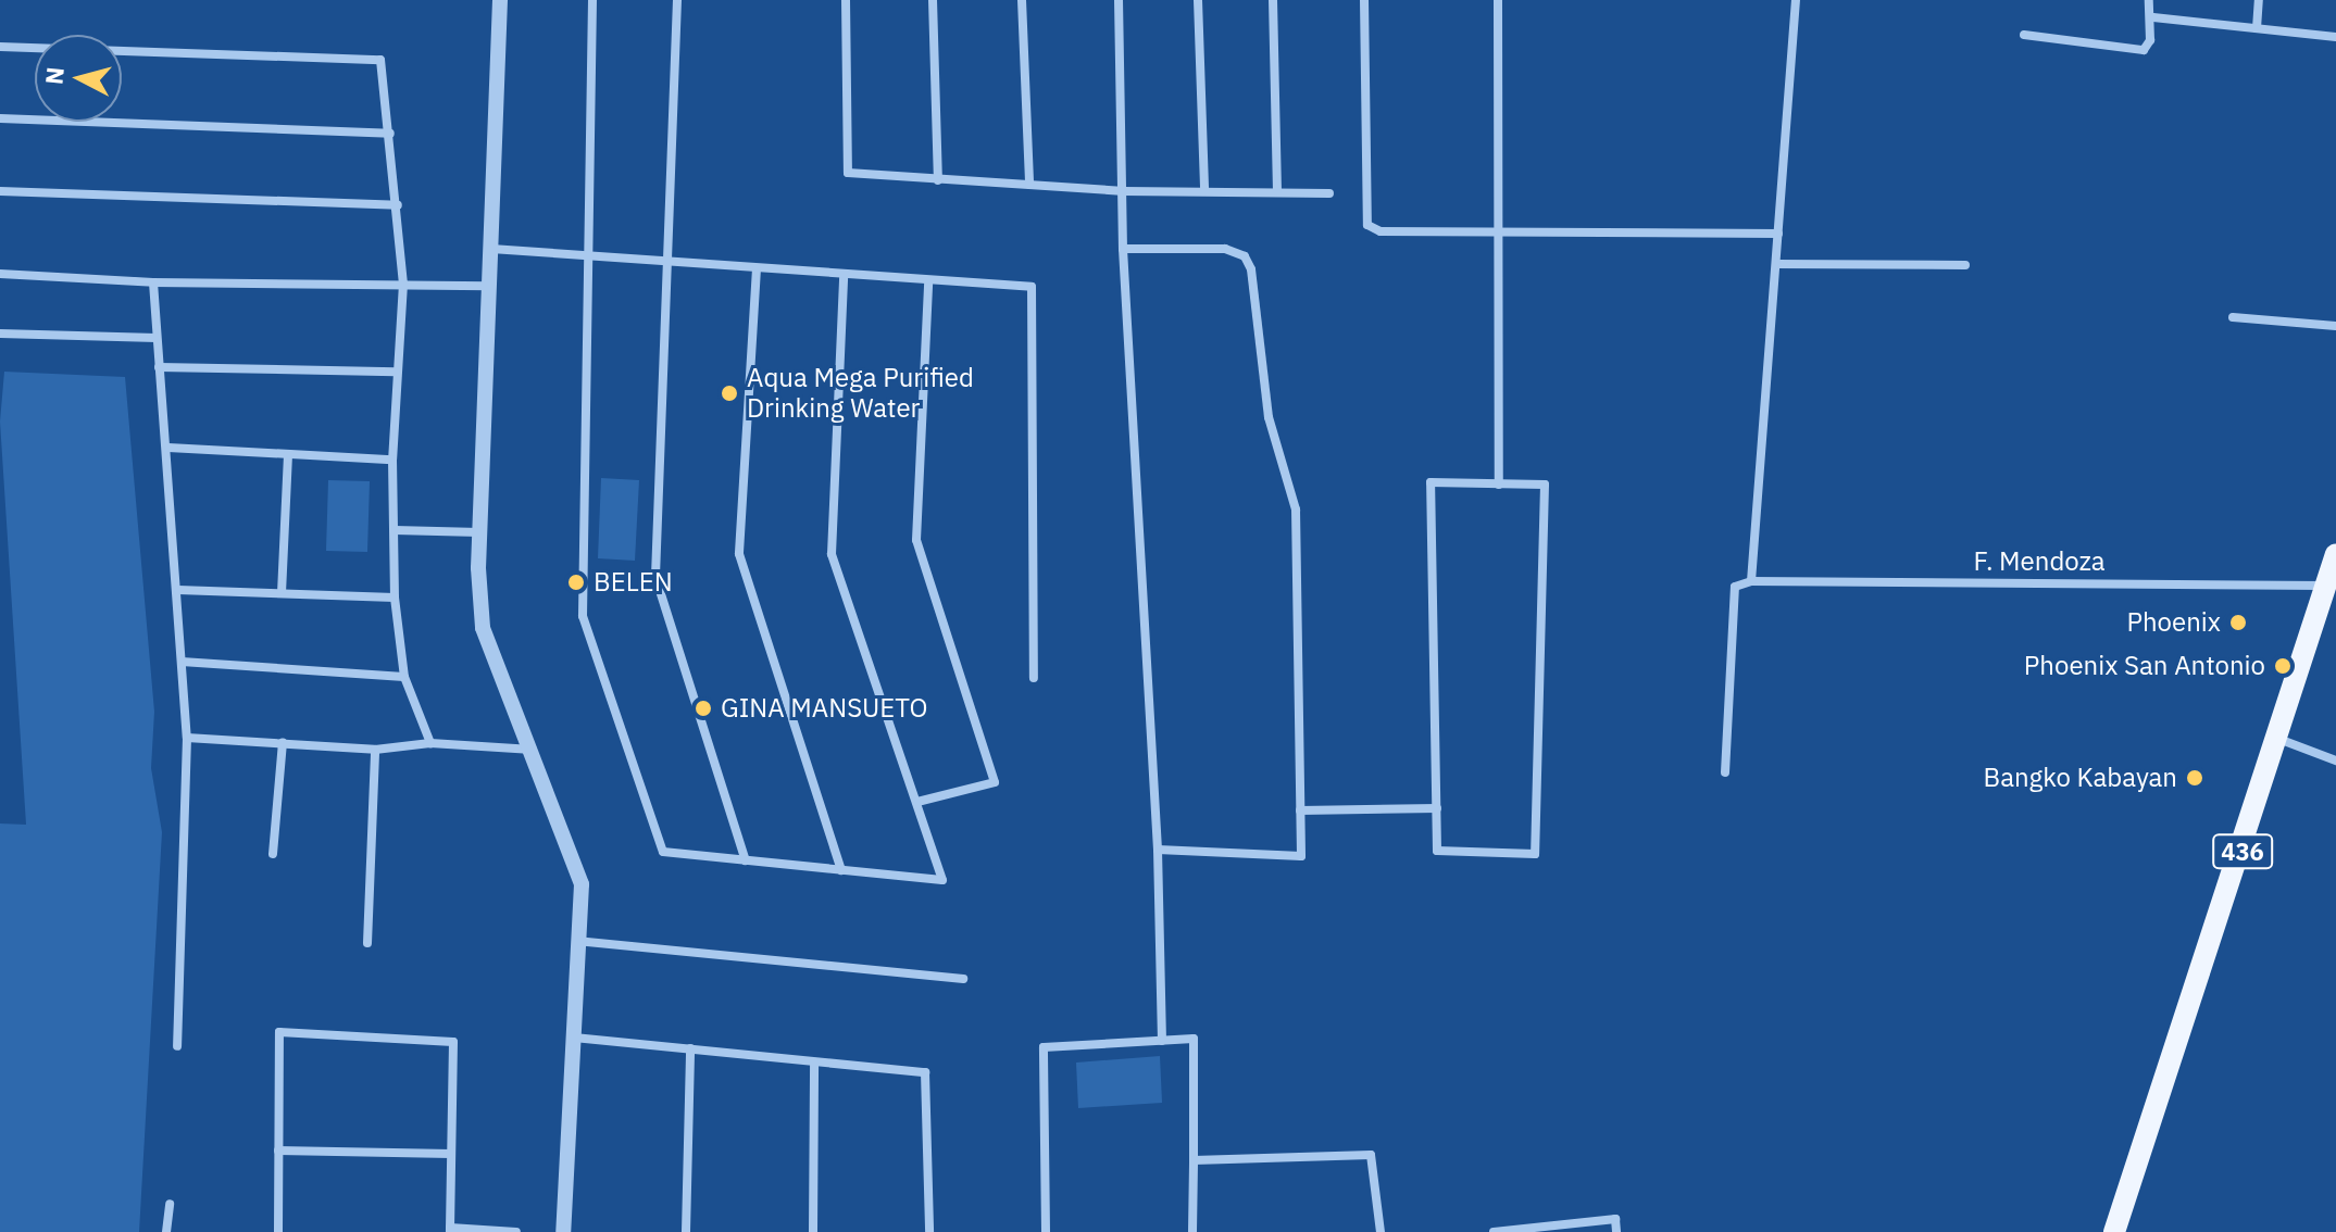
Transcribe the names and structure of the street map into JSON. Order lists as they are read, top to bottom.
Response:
{
  "streets": {
    "main road": ["436"],
    "street": ["F. Mendoza"]
  },
  "crossings": [
    ["F. Mendoza", "436"]
  ],
  "places": [
    "Aqua Mega Purified Drinking Water",
    "BELEN",
    "Phoenix",
    "Phoenix San Antonio",
    "GINA MANSUETO",
    "Bangko Kabayan"
  ],
  "north": "left"
}
